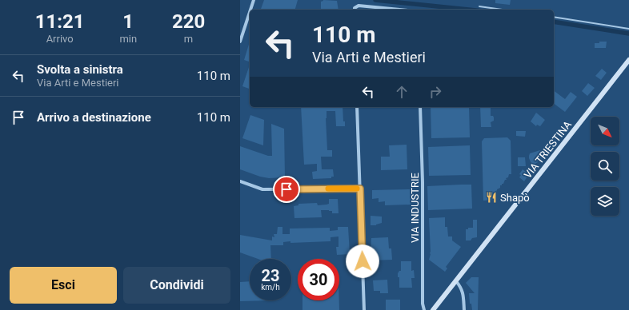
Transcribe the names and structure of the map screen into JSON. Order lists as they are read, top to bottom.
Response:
{
  "streets": {
    "main road": ["VIA TRIESTINA"],
    "street": ["VIA INDUSTRIE"]
  },
  "places": {
    "restaurant": ["Shapò"]
  },
  "north": "bottom right",
  "page": {
    "eta": [
      "11:21",
      "Arrivo",
      "1",
      "min",
      "220",
      "m"
    ],
    "turn": ["110 m", "Via Arti e Mestieri"],
    "list": [
      {
        "name": "Svolta a sinistra",
        "note": "Via Arti e Mestieri",
        "value": "110 m"
      },
      {
        "name": "Arrivo a destinazione",
        "value": "110 m"
      }
    ],
    "speed": "23 km/h",
    "limit": "30",
    "buttons": ["Esci", "Condividi"]
  }
}
